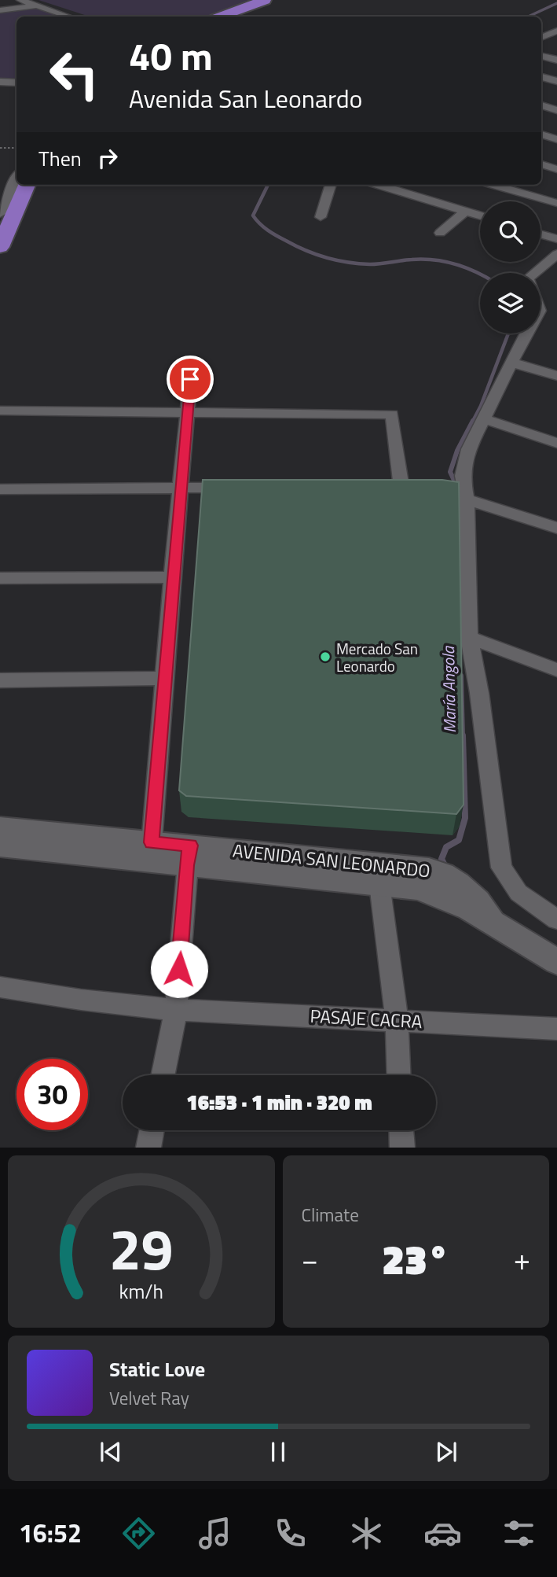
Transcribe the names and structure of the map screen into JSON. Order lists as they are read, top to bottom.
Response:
{
  "streets": {
    "street": ["AVENIDA SAN LEONARDO", "PASAJE CACRA"]
  },
  "water": ["María Angola"],
  "places": ["Mercado San Leonardo"],
  "page": {
    "turn": ["40 m", "Avenida San Leonardo"],
    "then": "Then",
    "limit": "30",
    "trip": "16:53 · 1 min · 320 m",
    "tile": "Climate",
    "heat": ["−", "23°", "+"],
    "song": ["Static Love", "Velvet Ray"],
    "tabs": "16:52",
    "gauge": ["29", "km/h"]
  }
}
